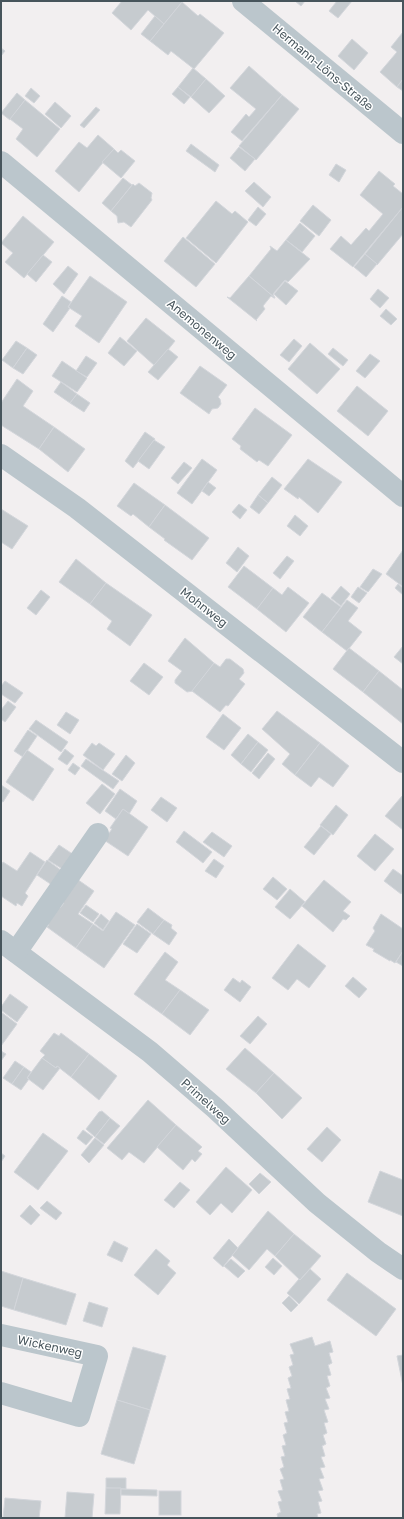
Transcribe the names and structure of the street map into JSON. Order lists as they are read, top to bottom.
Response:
{
  "streets": {
    "street": [
      "Hermann-Löns-Straße",
      "Anemonenweg",
      "Mohnweg",
      "Primelweg",
      "Wickenweg"
    ]
  }
}
